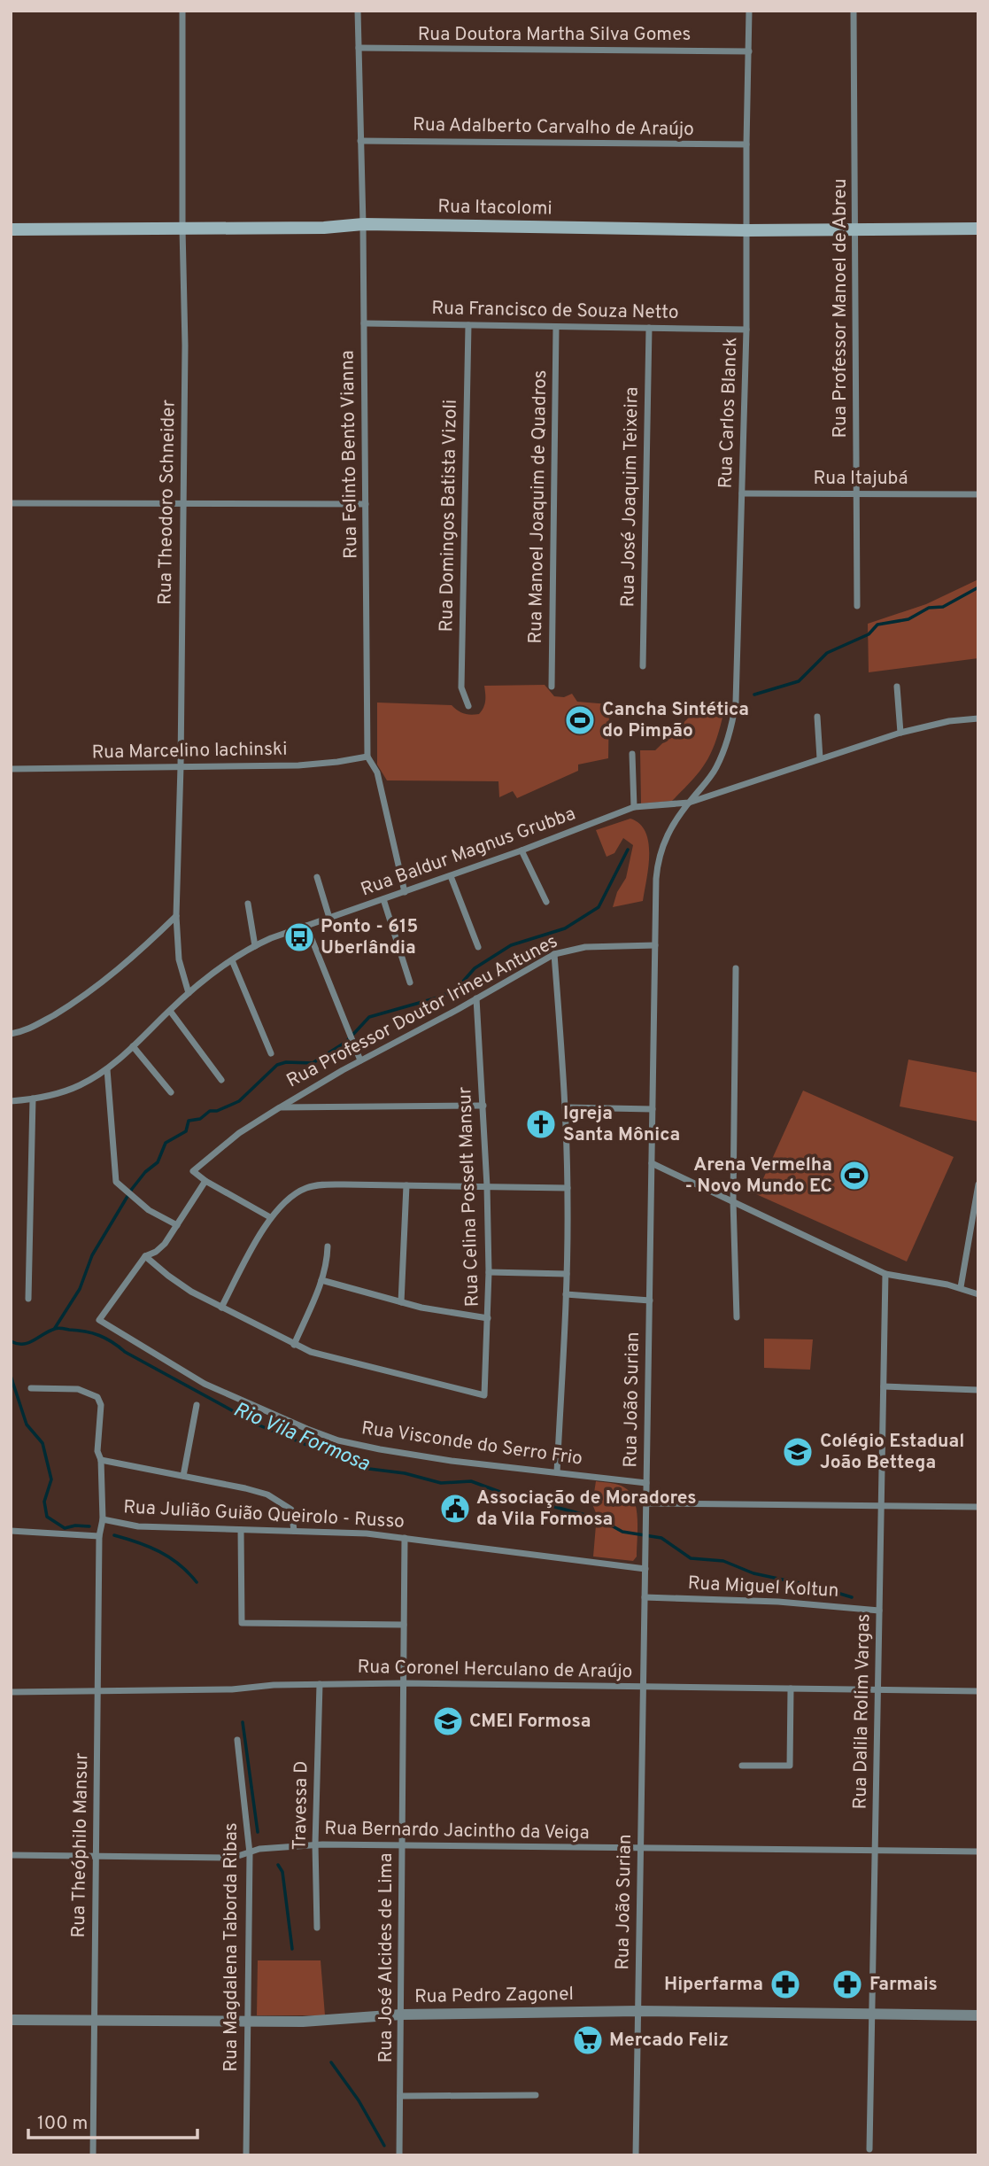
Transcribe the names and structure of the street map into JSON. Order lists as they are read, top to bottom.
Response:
{
  "streets": {
    "main road": ["Rua Itacolomi"],
    "street": [
      "Rua Doutora Martha Silva Gomes",
      "Rua Adalberto Carvalho de Araújo",
      "Rua Professor Manoel de Abreu",
      "Rua Francisco de Souza Netto",
      "Rua Carlos Blanck",
      "Rua Felinto Bento Vianna",
      "Rua Itajubá",
      "Rua José Joaquim Teixeira",
      "Rua Theodoro Schneider",
      "Rua Manoel Joaquim de Quadros",
      "Rua Domingos Batista Vizoli",
      "Rua Marcelino Iachinski",
      "Rua Baldur Magnus Grubba",
      "Rua Professor Doutor Irineu Antunes",
      "Rua Celina Posselt Mansur",
      "Rua João Surian",
      "Rua Visconde do Serro Frio",
      "Rua Julião Guião Queirolo - Russo",
      "Rua Miguel Koltun",
      "Rua Coronel Herculano de Araújo",
      "Rua Dalila Rolim Vargas",
      "Travessa D",
      "Rua Bernardo Jacintho da Veiga",
      "Rua Theóphilo Mansur",
      "Rua Magdalena Taborda Ribas",
      "Rua José Alcides de Lima",
      "Rua Pedro Zagonel"
    ]
  },
  "crossings": [
    ["Rua Doutora Martha Silva Gomes", "Rua Carlos Blanck"],
    ["Rua Doutora Martha Silva Gomes", "Rua Felinto Bento Vianna"],
    ["Rua Adalberto Carvalho de Araújo", "Rua Carlos Blanck"],
    ["Rua Adalberto Carvalho de Araújo", "Rua Felinto Bento Vianna"],
    ["Rua Itacolomi", "Rua Professor Manoel de Abreu"],
    ["Rua Itacolomi", "Rua Carlos Blanck"],
    ["Rua Itacolomi", "Rua Felinto Bento Vianna"],
    ["Rua Itacolomi", "Rua Theodoro Schneider"],
    ["Rua Professor Manoel de Abreu", "Rua Itajubá"],
    ["Rua Francisco de Souza Netto", "Rua Carlos Blanck"],
    ["Rua Francisco de Souza Netto", "Rua Felinto Bento Vianna"],
    ["Rua Francisco de Souza Netto", "Rua José Joaquim Teixeira"],
    ["Rua Francisco de Souza Netto", "Rua Manoel Joaquim de Quadros"],
    ["Rua Francisco de Souza Netto", "Rua Domingos Batista Vizoli"],
    ["Rua Carlos Blanck", "Rua Itajubá"],
    ["Rua Carlos Blanck", "Rua Baldur Magnus Grubba"],
    ["Rua Carlos Blanck", "Rua João Surian"],
    ["Rua Felinto Bento Vianna", "Rua Marcelino Iachinski"],
    ["Rua Felinto Bento Vianna", "Rua Baldur Magnus Grubba"],
    ["Rua Theodoro Schneider", "Rua Marcelino Iachinski"],
    ["Rua Theodoro Schneider", "Rua Baldur Magnus Grubba"],
    ["Rua Baldur Magnus Grubba", "Rua João Surian"],
    ["Rua Professor Doutor Irineu Antunes", "Rua Celina Posselt Mansur"],
    ["Rua Professor Doutor Irineu Antunes", "Rua João Surian"],
    ["Rua João Surian", "Rua Visconde do Serro Frio"],
    ["Rua João Surian", "Rua Julião Guião Queirolo - Russo"],
    ["Rua João Surian", "Rua Miguel Koltun"],
    ["Rua João Surian", "Rua Coronel Herculano de Araújo"],
    ["Rua João Surian", "Rua Bernardo Jacintho da Veiga"],
    ["Rua João Surian", "Rua Pedro Zagonel"],
    ["Rua Julião Guião Queirolo - Russo", "Rua Theóphilo Mansur"],
    ["Rua Julião Guião Queirolo - Russo", "Rua José Alcides de Lima"],
    ["Rua Miguel Koltun", "Rua Dalila Rolim Vargas"],
    ["Rua Coronel Herculano de Araújo", "Rua Dalila Rolim Vargas"],
    ["Rua Coronel Herculano de Araújo", "Travessa D"],
    ["Rua Coronel Herculano de Araújo", "Rua Theóphilo Mansur"],
    ["Rua Coronel Herculano de Araújo", "Rua José Alcides de Lima"],
    ["Rua Dalila Rolim Vargas", "Rua Bernardo Jacintho da Veiga"],
    ["Rua Dalila Rolim Vargas", "Rua Pedro Zagonel"],
    ["Travessa D", "Rua Bernardo Jacintho da Veiga"],
    ["Rua Bernardo Jacintho da Veiga", "Rua Theóphilo Mansur"],
    ["Rua Bernardo Jacintho da Veiga", "Rua Magdalena Taborda Ribas"],
    ["Rua Bernardo Jacintho da Veiga", "Rua José Alcides de Lima"],
    ["Rua Theóphilo Mansur", "Rua Pedro Zagonel"],
    ["Rua Magdalena Taborda Ribas", "Rua Pedro Zagonel"],
    ["Rua José Alcides de Lima", "Rua Pedro Zagonel"]
  ],
  "water": ["Rio Vila Formosa"],
  "places": {
    "sports": ["Cancha Sintética do Pimpão", "Arena Vermelha - Novo Mundo EC"],
    "bus stop": ["Ponto - 615 Uberlândia"],
    "church": ["Igreja Santa Mônica"],
    "school or university": ["Colégio Estadual João Bettega", "CMEI Formosa"],
    "public building": ["Associação de Moradores da Vila Formosa"],
    "pharmacy": ["Hiperfarma", "Farmais"],
    "supermarket": ["Mercado Feliz"]
  },
  "scale_bar": "100 m"
}
